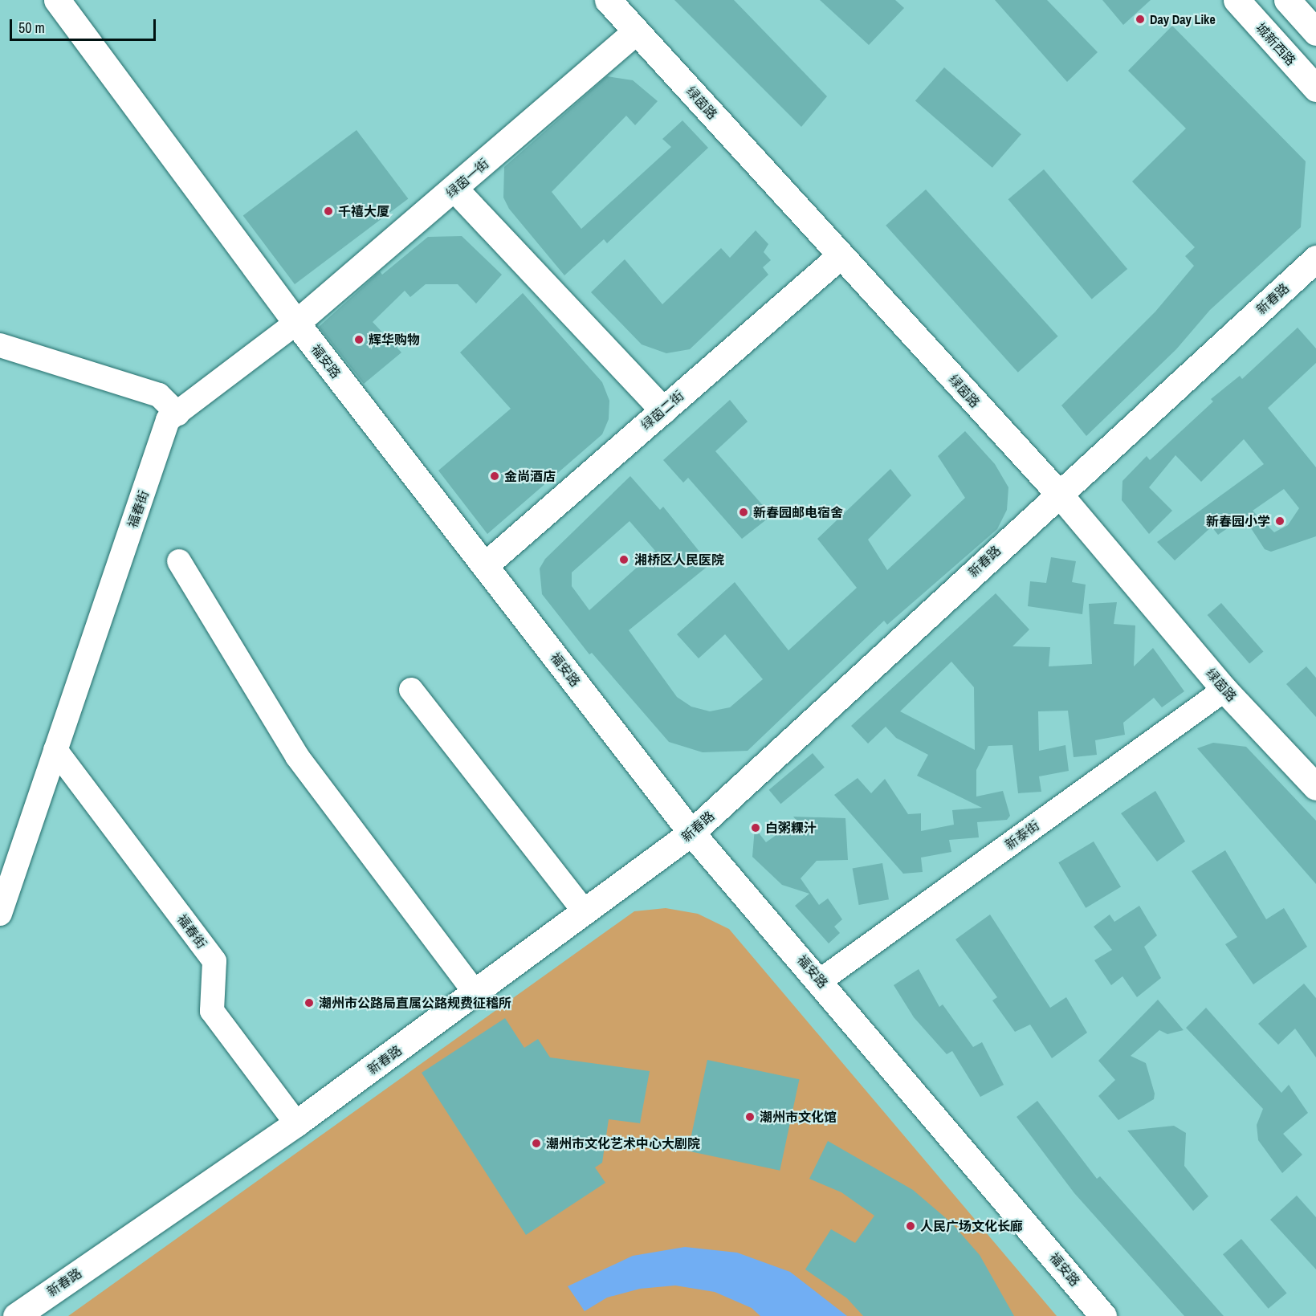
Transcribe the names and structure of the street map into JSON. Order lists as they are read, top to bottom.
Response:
{
  "streets": {
    "street": [
      "城新西路",
      "绿茵路",
      "绿茵一街",
      "新春路",
      "福安路",
      "绿茵二街",
      "福春街",
      "新泰街"
    ]
  },
  "crossings": [
    ["绿茵路", "绿茵一街"],
    ["绿茵路", "新春路"],
    ["绿茵路", "绿茵二街"],
    ["绿茵路", "新泰街"],
    ["绿茵一街", "福安路"],
    ["绿茵一街", "福春街"],
    ["新春路", "福安路"],
    ["新春路", "福春街"],
    ["福安路", "绿茵二街"],
    ["福安路", "福春街"],
    ["福安路", "新泰街"]
  ],
  "places": [
    "Day Day Like",
    "千禧大厦",
    "辉华购物",
    "金尚酒店",
    "新春园邮电宿舍",
    "新春园小学",
    "湘桥区人民医院",
    "白粥粿汁",
    "潮州市公路局直属公路规费征稽所",
    "潮州市文化馆",
    "潮州市文化艺术中心大剧院",
    "人民广场文化长廊"
  ],
  "scale_bar": "50 m"
}
